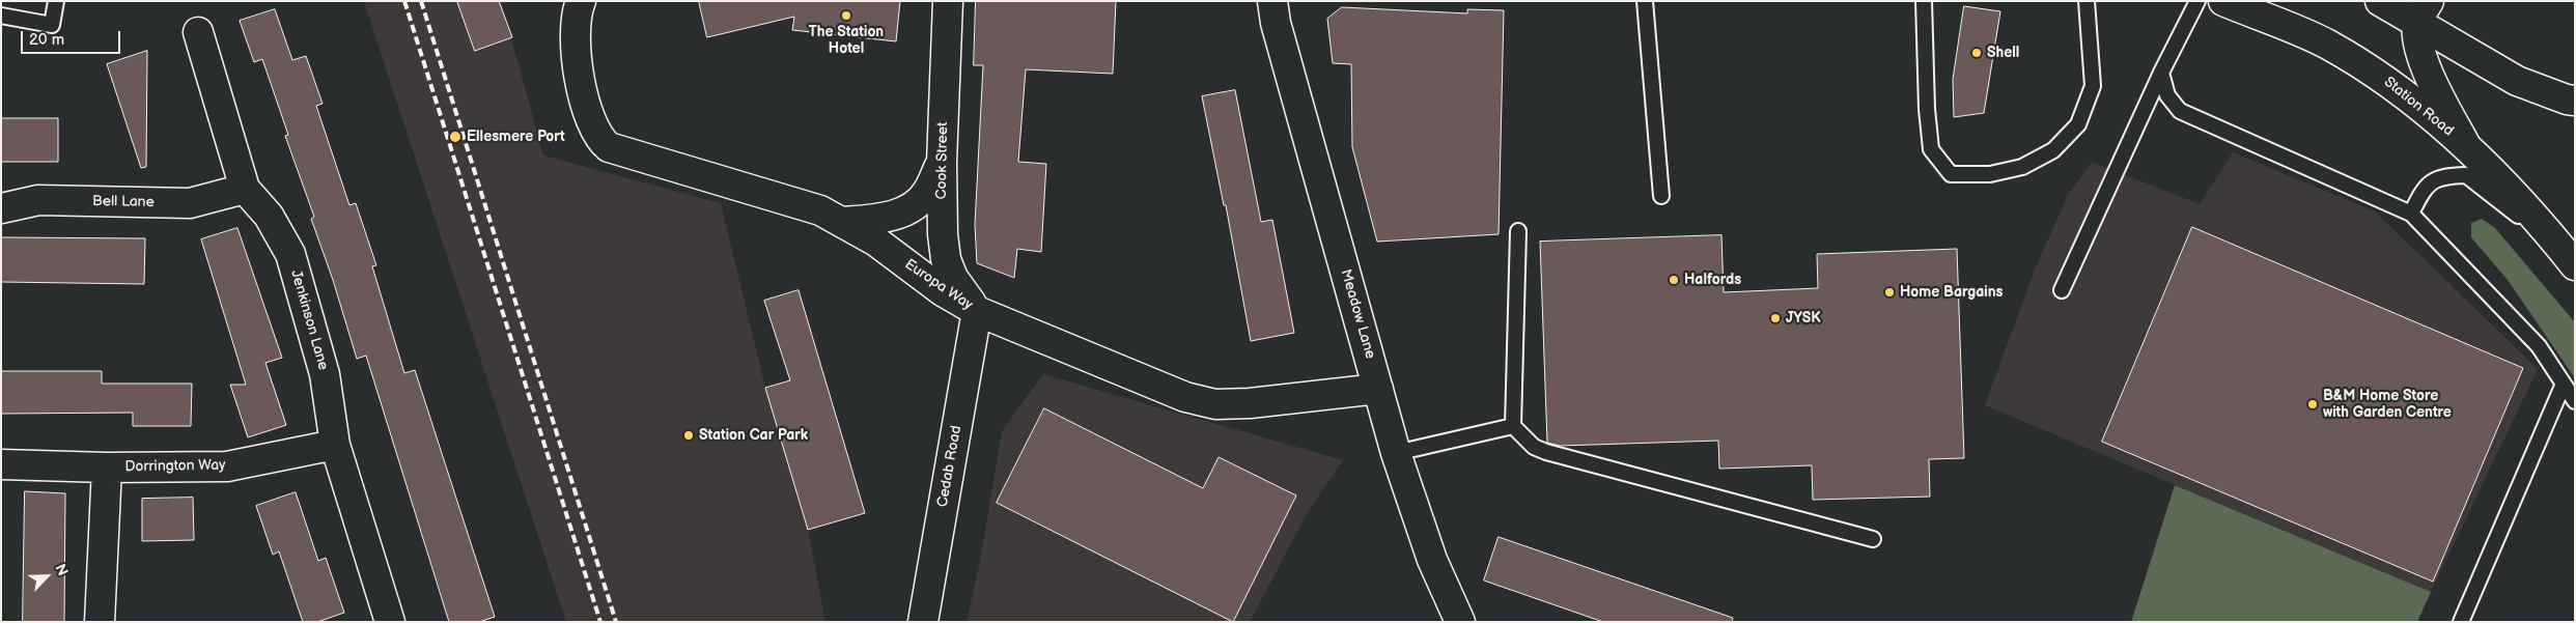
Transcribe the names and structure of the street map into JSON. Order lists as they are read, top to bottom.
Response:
{
  "streets": {
    "street": [
      "Station Road",
      "Cook Street",
      "Bell Lane",
      "Europa Way",
      "Meadow Lane",
      "Jenkinson Lane",
      "Dorrington Way",
      "Cedab Road"
    ]
  },
  "crossings": [
    ["Cook Street", "Europa Way"],
    ["Cook Street", "Cedab Road"],
    ["Bell Lane", "Jenkinson Lane"],
    ["Europa Way", "Meadow Lane"],
    ["Europa Way", "Cedab Road"],
    ["Jenkinson Lane", "Dorrington Way"]
  ],
  "places": [
    "The Station Hotel",
    "Shell",
    "Ellesmere Port",
    "Halfords",
    "Home Bargains",
    "JYSK",
    "B&M Home Store with Garden Centre",
    "Station Car Park"
  ],
  "scale_bar": "20 m",
  "north": "top right"
}
